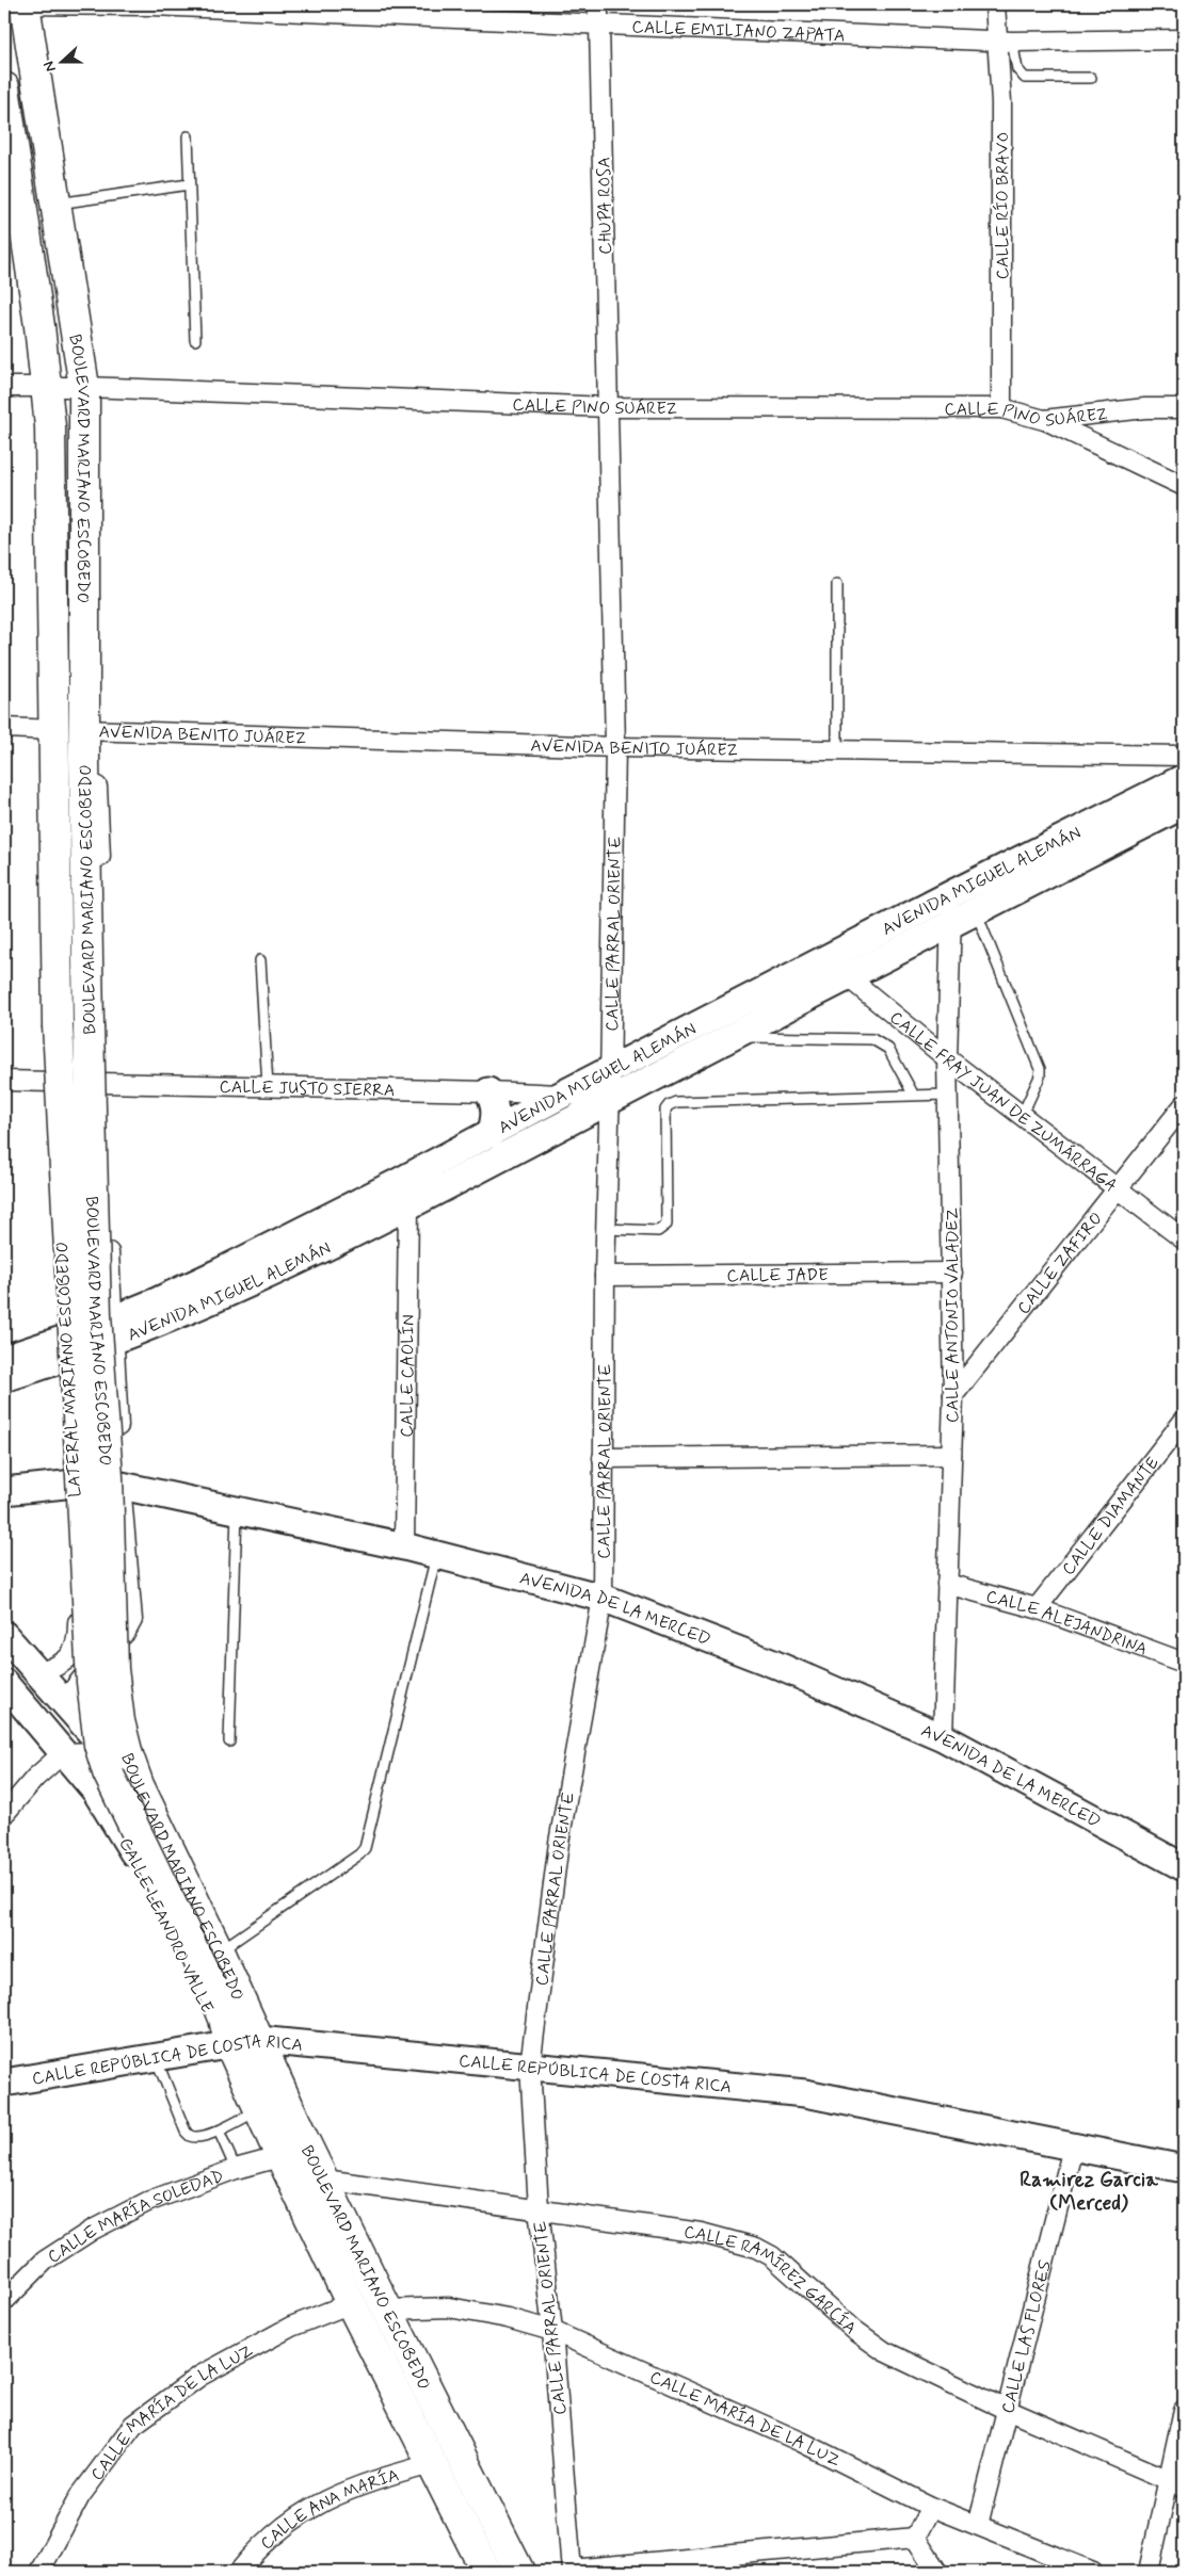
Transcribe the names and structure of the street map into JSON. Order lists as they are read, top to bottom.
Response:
{
  "streets": {
    "main road": ["BOULEVARD MARIANO ESCOBEDO"],
    "street": [
      "CALLE EMILIANO ZAPATA",
      "CHUPA ROSA",
      "CALLE RÍO BRAVO",
      "CALLE PINO SUÁREZ",
      "AVENIDA BENITO JUÁREZ",
      "AVENIDA MIGUEL ALEMÁN",
      "CALLE PARRAL ORIENTE",
      "CALLE JUSTO SIERRA",
      "CALLE FRAY JUAN DE ZUMÁRRAGA",
      "CALLE ZAFIRO",
      "CALLE JADE",
      "CALLE ANTONIO VALADEZ",
      "LATERAL MARIANO ESCOBEDO",
      "CALLE CAOLÍN",
      "CALLE DIAMANTE",
      "AVENIDA DE LA MERCED",
      "CALLE ALEJANDRINA",
      "CALLE LEANDRO VALLE",
      "CALLE REPÚBLICA DE COSTA RICA",
      "CALLE MARÍA SOLEDAD",
      "CALLE RAMÍREZ GARCÍA",
      "CALLE LAS FLORES",
      "CALLE MARÍA DE LA LUZ",
      "CALLE ANA MARÍA"
    ]
  },
  "crossings": [
    ["CALLE EMILIANO ZAPATA", "CHUPA ROSA"],
    ["CALLE EMILIANO ZAPATA", "CALLE RÍO BRAVO"],
    ["CALLE EMILIANO ZAPATA", "BOULEVARD MARIANO ESCOBEDO"],
    ["CHUPA ROSA", "CALLE PINO SUÁREZ"],
    ["CHUPA ROSA", "CALLE PARRAL ORIENTE"],
    ["CALLE RÍO BRAVO", "CALLE PINO SUÁREZ"],
    ["CALLE PINO SUÁREZ", "BOULEVARD MARIANO ESCOBEDO"],
    ["CALLE PINO SUÁREZ", "CALLE PARRAL ORIENTE"],
    ["BOULEVARD MARIANO ESCOBEDO", "AVENIDA BENITO JUÁREZ"],
    ["BOULEVARD MARIANO ESCOBEDO", "LATERAL MARIANO ESCOBEDO"],
    ["BOULEVARD MARIANO ESCOBEDO", "CALLE LEANDRO VALLE"],
    ["BOULEVARD MARIANO ESCOBEDO", "CALLE REPÚBLICA DE COSTA RICA"],
    ["BOULEVARD MARIANO ESCOBEDO", "CALLE MARÍA SOLEDAD"],
    ["BOULEVARD MARIANO ESCOBEDO", "CALLE RAMÍREZ GARCÍA"],
    ["BOULEVARD MARIANO ESCOBEDO", "CALLE MARÍA DE LA LUZ"],
    ["BOULEVARD MARIANO ESCOBEDO", "CALLE ANA MARÍA"],
    ["AVENIDA BENITO JUÁREZ", "CALLE PARRAL ORIENTE"],
    ["AVENIDA MIGUEL ALEMÁN", "CALLE PARRAL ORIENTE"],
    ["AVENIDA MIGUEL ALEMÁN", "CALLE JUSTO SIERRA"],
    ["AVENIDA MIGUEL ALEMÁN", "CALLE FRAY JUAN DE ZUMÁRRAGA"],
    ["AVENIDA MIGUEL ALEMÁN", "CALLE ANTONIO VALADEZ"],
    ["AVENIDA MIGUEL ALEMÁN", "LATERAL MARIANO ESCOBEDO"],
    ["AVENIDA MIGUEL ALEMÁN", "CALLE CAOLÍN"],
    ["CALLE PARRAL ORIENTE", "CALLE JUSTO SIERRA"],
    ["CALLE PARRAL ORIENTE", "CALLE JADE"],
    ["CALLE PARRAL ORIENTE", "AVENIDA DE LA MERCED"],
    ["CALLE PARRAL ORIENTE", "CALLE REPÚBLICA DE COSTA RICA"],
    ["CALLE PARRAL ORIENTE", "CALLE RAMÍREZ GARCÍA"],
    ["CALLE PARRAL ORIENTE", "CALLE MARÍA DE LA LUZ"],
    ["CALLE JUSTO SIERRA", "LATERAL MARIANO ESCOBEDO"],
    ["CALLE FRAY JUAN DE ZUMÁRRAGA", "CALLE ZAFIRO"],
    ["CALLE FRAY JUAN DE ZUMÁRRAGA", "CALLE ANTONIO VALADEZ"],
    ["CALLE ZAFIRO", "CALLE ANTONIO VALADEZ"],
    ["CALLE JADE", "CALLE ANTONIO VALADEZ"],
    ["CALLE ANTONIO VALADEZ", "AVENIDA DE LA MERCED"],
    ["CALLE ANTONIO VALADEZ", "CALLE ALEJANDRINA"],
    ["LATERAL MARIANO ESCOBEDO", "AVENIDA DE LA MERCED"],
    ["CALLE CAOLÍN", "AVENIDA DE LA MERCED"],
    ["CALLE DIAMANTE", "CALLE ALEJANDRINA"],
    ["CALLE LEANDRO VALLE", "CALLE REPÚBLICA DE COSTA RICA"],
    ["CALLE REPÚBLICA DE COSTA RICA", "CALLE LAS FLORES"],
    ["CALLE RAMÍREZ GARCÍA", "CALLE LAS FLORES"],
    ["CALLE LAS FLORES", "CALLE MARÍA DE LA LUZ"]
  ],
  "districts": ["Ramirez Garcia (Merced)"],
  "north": "left"
}
